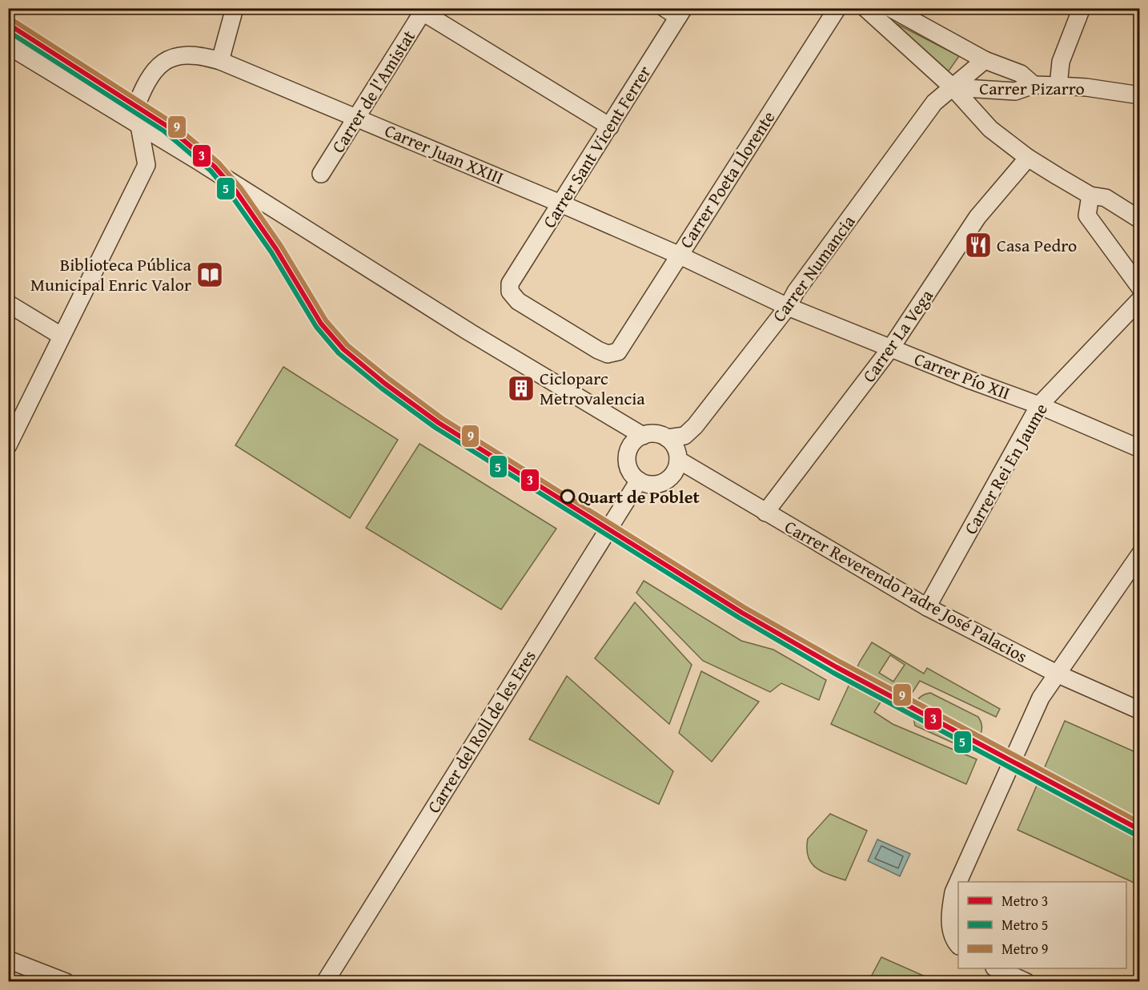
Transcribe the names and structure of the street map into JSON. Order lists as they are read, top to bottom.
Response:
{
  "streets": {
    "street": [
      "Carrer Pizarro",
      "Carrer de l'Amistat",
      "Carrer Sant Vicent Ferrer",
      "Carrer Juan XXIII",
      "Carrer Poeta Llorente",
      "Carrer Numancia",
      "Carrer La Vega",
      "Carrer Pío XII",
      "Carrer Rei En Jaume",
      "Carrer Reverendo Padre José Palacios",
      "Carrer del Roll de les Eres"
    ]
  },
  "crossings": [
    ["Carrer Pizarro", "Carrer Numancia"],
    ["Carrer de l'Amistat", "Carrer Juan XXIII"],
    ["Carrer Sant Vicent Ferrer", "Carrer Juan XXIII"],
    ["Carrer Sant Vicent Ferrer", "Carrer Poeta Llorente"],
    ["Carrer Juan XXIII", "Carrer Poeta Llorente"],
    ["Carrer Juan XXIII", "Carrer Numancia"],
    ["Carrer Juan XXIII", "Carrer Pío XII"],
    ["Carrer Numancia", "Carrer Pío XII"],
    ["Carrer Numancia", "Carrer Reverendo Padre José Palacios"],
    ["Carrer Numancia", "Carrer del Roll de les Eres"],
    ["Carrer La Vega", "Carrer Pío XII"],
    ["Carrer La Vega", "Carrer Reverendo Padre José Palacios"],
    ["Carrer Pío XII", "Carrer Rei En Jaume"],
    ["Carrer Rei En Jaume", "Carrer Reverendo Padre José Palacios"],
    ["Carrer Reverendo Padre José Palacios", "Carrer del Roll de les Eres"]
  ],
  "places": {
    "restaurant": ["Casa Pedro"],
    "library": ["Biblioteca Pública Municipal Enric Valor"],
    "building": ["Cicloparc Metrovalencia"],
    "other": ["Quart de Poblet"]
  },
  "lines": ["metro line 9", "metro line 3", "metro line 5"],
  "legend": ["Metro 3", "Metro 5", "Metro 9"]
}
